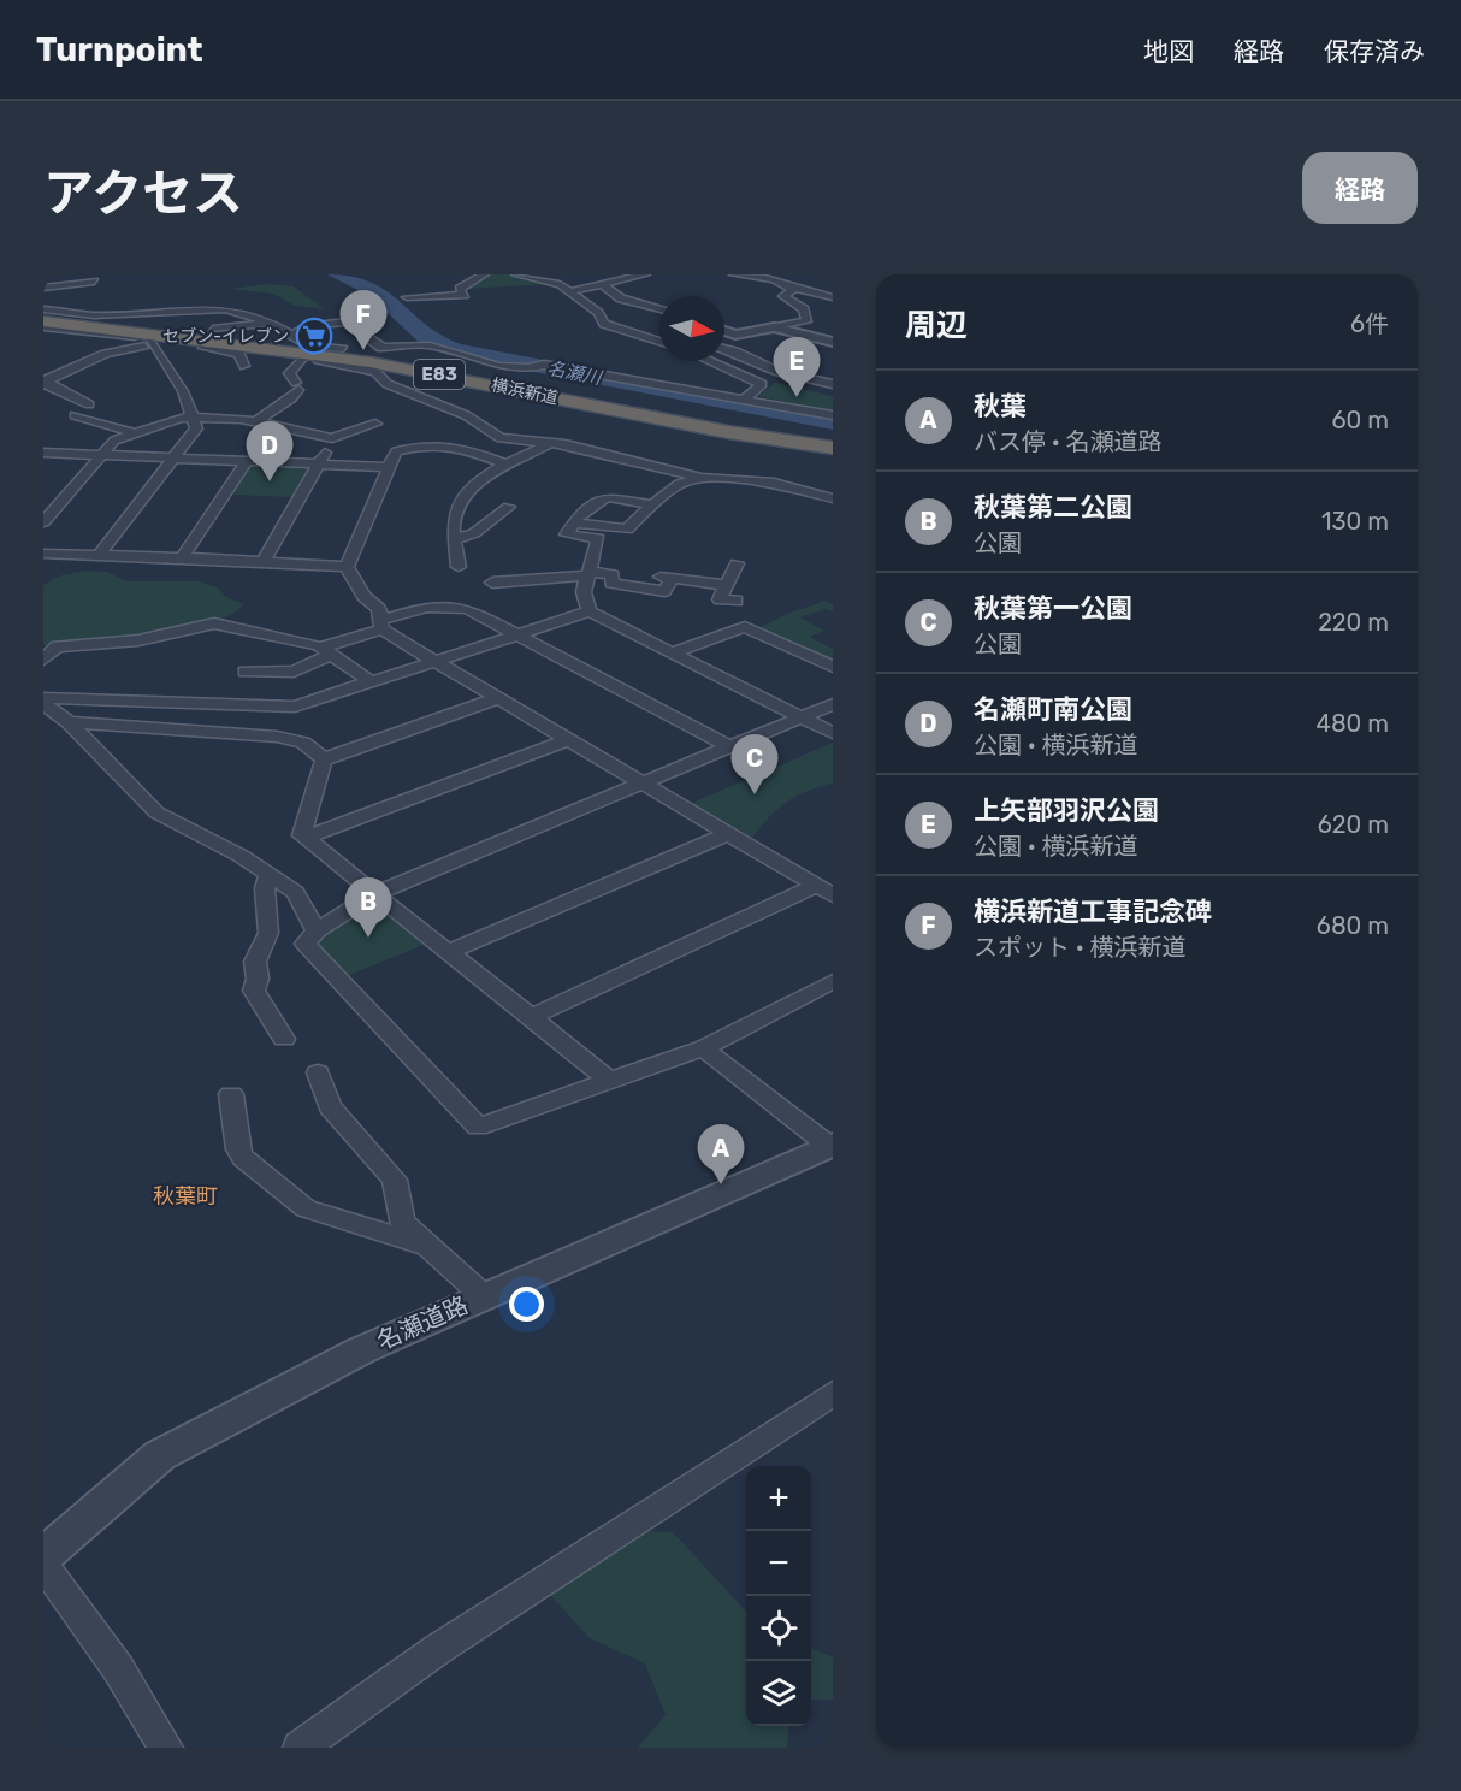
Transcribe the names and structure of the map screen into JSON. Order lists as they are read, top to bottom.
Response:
{
  "streets": {
    "highway": ["E83", "横浜新道"],
    "street": ["名瀬道路"]
  },
  "crossings": [
    ["E83", "横浜新道"]
  ],
  "districts": ["秋葉町"],
  "water": ["名瀬川"],
  "places": {
    "supermarket": ["セブン-イレブン"]
  },
  "north": "right",
  "page": {
    "header": "Turnpoint",
    "nav": ["地図", "経路", "保存済み"],
    "title": "アクセス",
    "buttons": "経路",
    "heading": ["周辺", "6件"],
    "pins": [
      "F",
      "E",
      "D",
      "C",
      "B",
      "A"
    ],
    "list": [
      {
        "mark": "A",
        "name": "秋葉",
        "note": "バス停 · 名瀬道路",
        "value": "60 m"
      },
      {
        "mark": "B",
        "name": "秋葉第二公園",
        "note": "公園",
        "value": "130 m"
      },
      {
        "mark": "C",
        "name": "秋葉第一公園",
        "note": "公園",
        "value": "220 m"
      },
      {
        "mark": "D",
        "name": "名瀬町南公園",
        "note": "公園 · 横浜新道",
        "value": "480 m"
      },
      {
        "mark": "E",
        "name": "上矢部羽沢公園",
        "note": "公園 · 横浜新道",
        "value": "620 m"
      },
      {
        "mark": "F",
        "name": "横浜新道工事記念碑",
        "note": "スポット · 横浜新道",
        "value": "680 m"
      }
    ],
    "map_buttons": ["+", "−"]
  }
}
